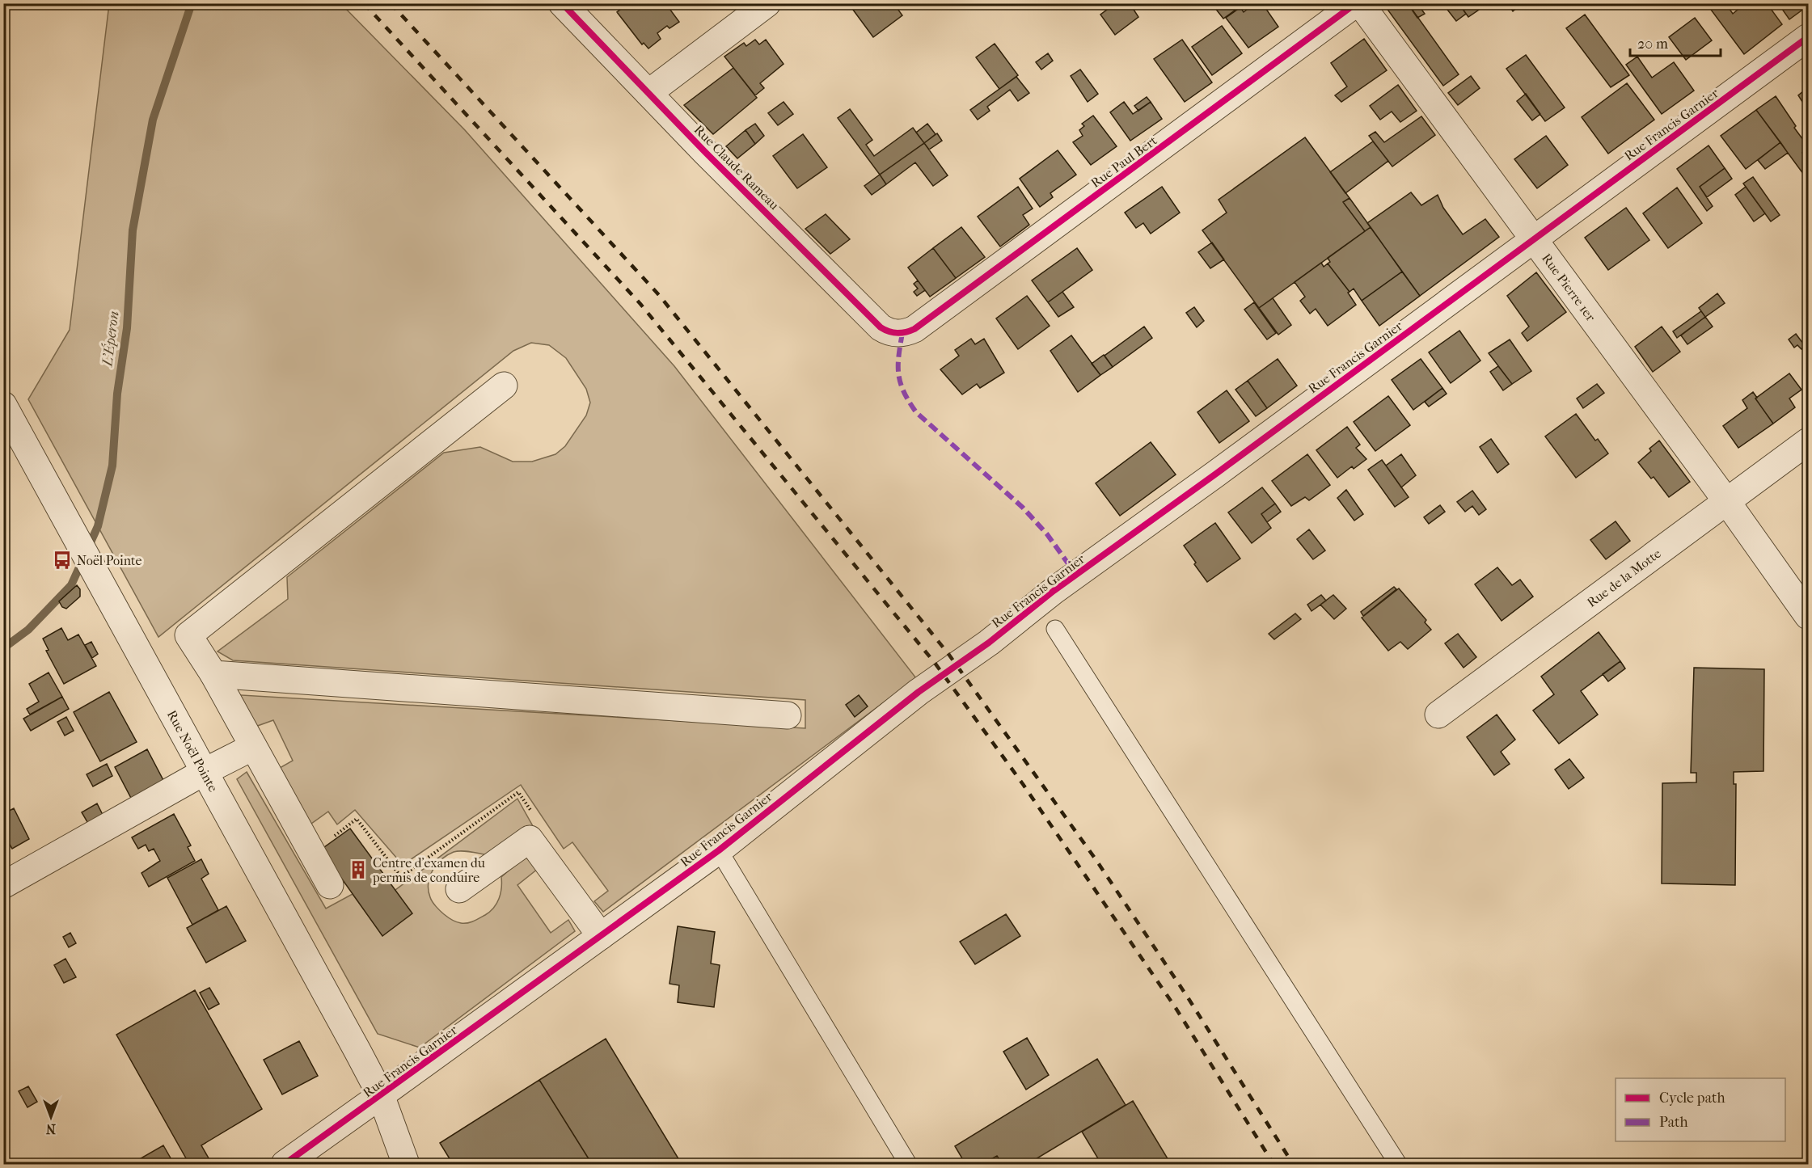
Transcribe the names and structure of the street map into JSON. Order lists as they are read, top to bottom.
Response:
{
  "streets": {
    "street": [
      "Rue Francis Garnier",
      "Rue Paul Bert",
      "Rue Claude Rameau",
      "Rue Pierre 1er",
      "Rue de la Motte",
      "Rue Noël Pointe"
    ]
  },
  "crossings": [
    ["Rue Francis Garnier", "Rue Pierre 1er"],
    ["Rue Francis Garnier", "Rue Noël Pointe"],
    ["Rue Paul Bert", "Rue Claude Rameau"],
    ["Rue Pierre 1er", "Rue de la Motte"]
  ],
  "water": ["L'Éperon"],
  "places": {
    "bus stop": ["Noël Pointe"],
    "building": ["Centre d'examen du permis de conduire"]
  },
  "legend": ["Cycle path", "Path"],
  "scale_bar": "20 m",
  "north": "bottom"
}
